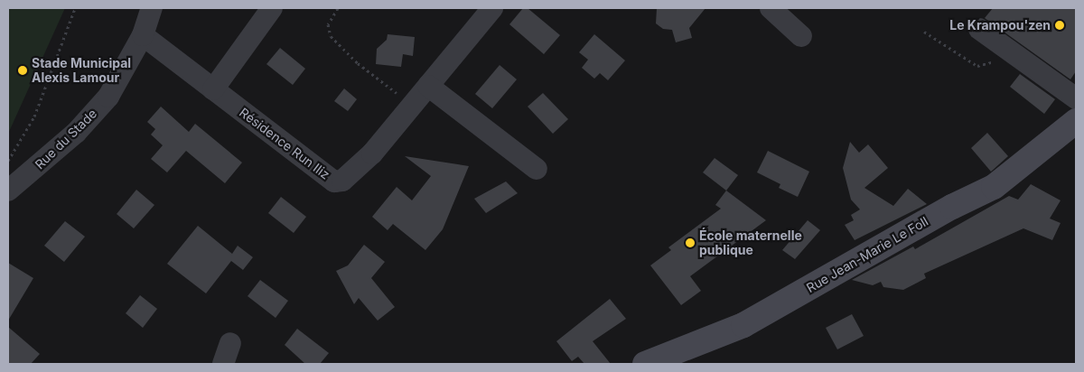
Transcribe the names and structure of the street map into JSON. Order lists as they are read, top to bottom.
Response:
{
  "streets": {
    "main road": ["Rue Jean-Marie Le Foll"],
    "street": ["Rue du Stade", "Résidence Run Iliz"]
  },
  "crossings": [
    ["Rue du Stade", "Résidence Run Iliz"]
  ],
  "places": ["Le Krampou'zen", "Stade Municipal Alexis Lamour", "École maternelle publique"]
}
